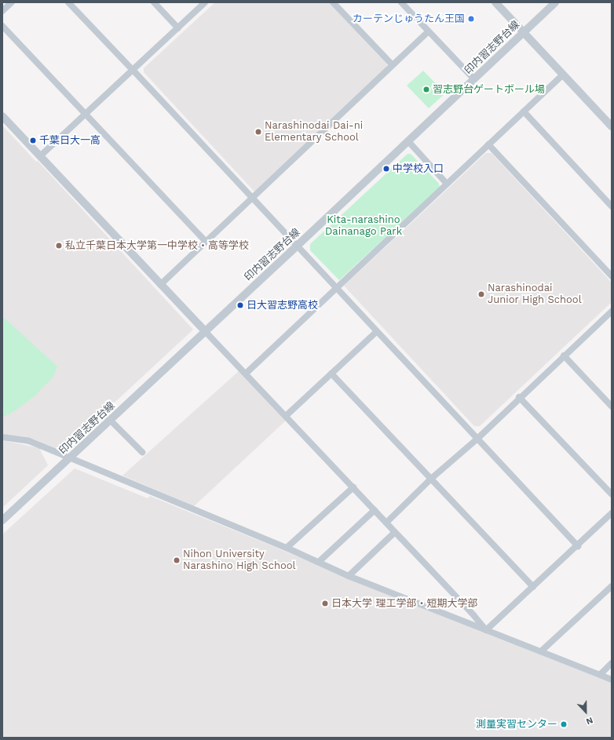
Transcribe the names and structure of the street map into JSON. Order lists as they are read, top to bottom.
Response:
{
  "streets": {
    "street": ["印内習志野台線"]
  },
  "parks": ["Kita-narashino Dainanago Park"],
  "places": [
    "カーテンじゅうたん王国",
    "習志野台ゲートボール場",
    "Narashinodai Dai-ni Elementary School",
    "千葉日大一高",
    "中学校入口",
    "私立千葉日本大学第一中学校・高等学校",
    "Narashinodai Junior High School",
    "日大習志野高校",
    "Nihon University Narashino High School",
    "日本大学 理工学部・短期大学部",
    "測量実習センター"
  ],
  "north": "bottom"
}
